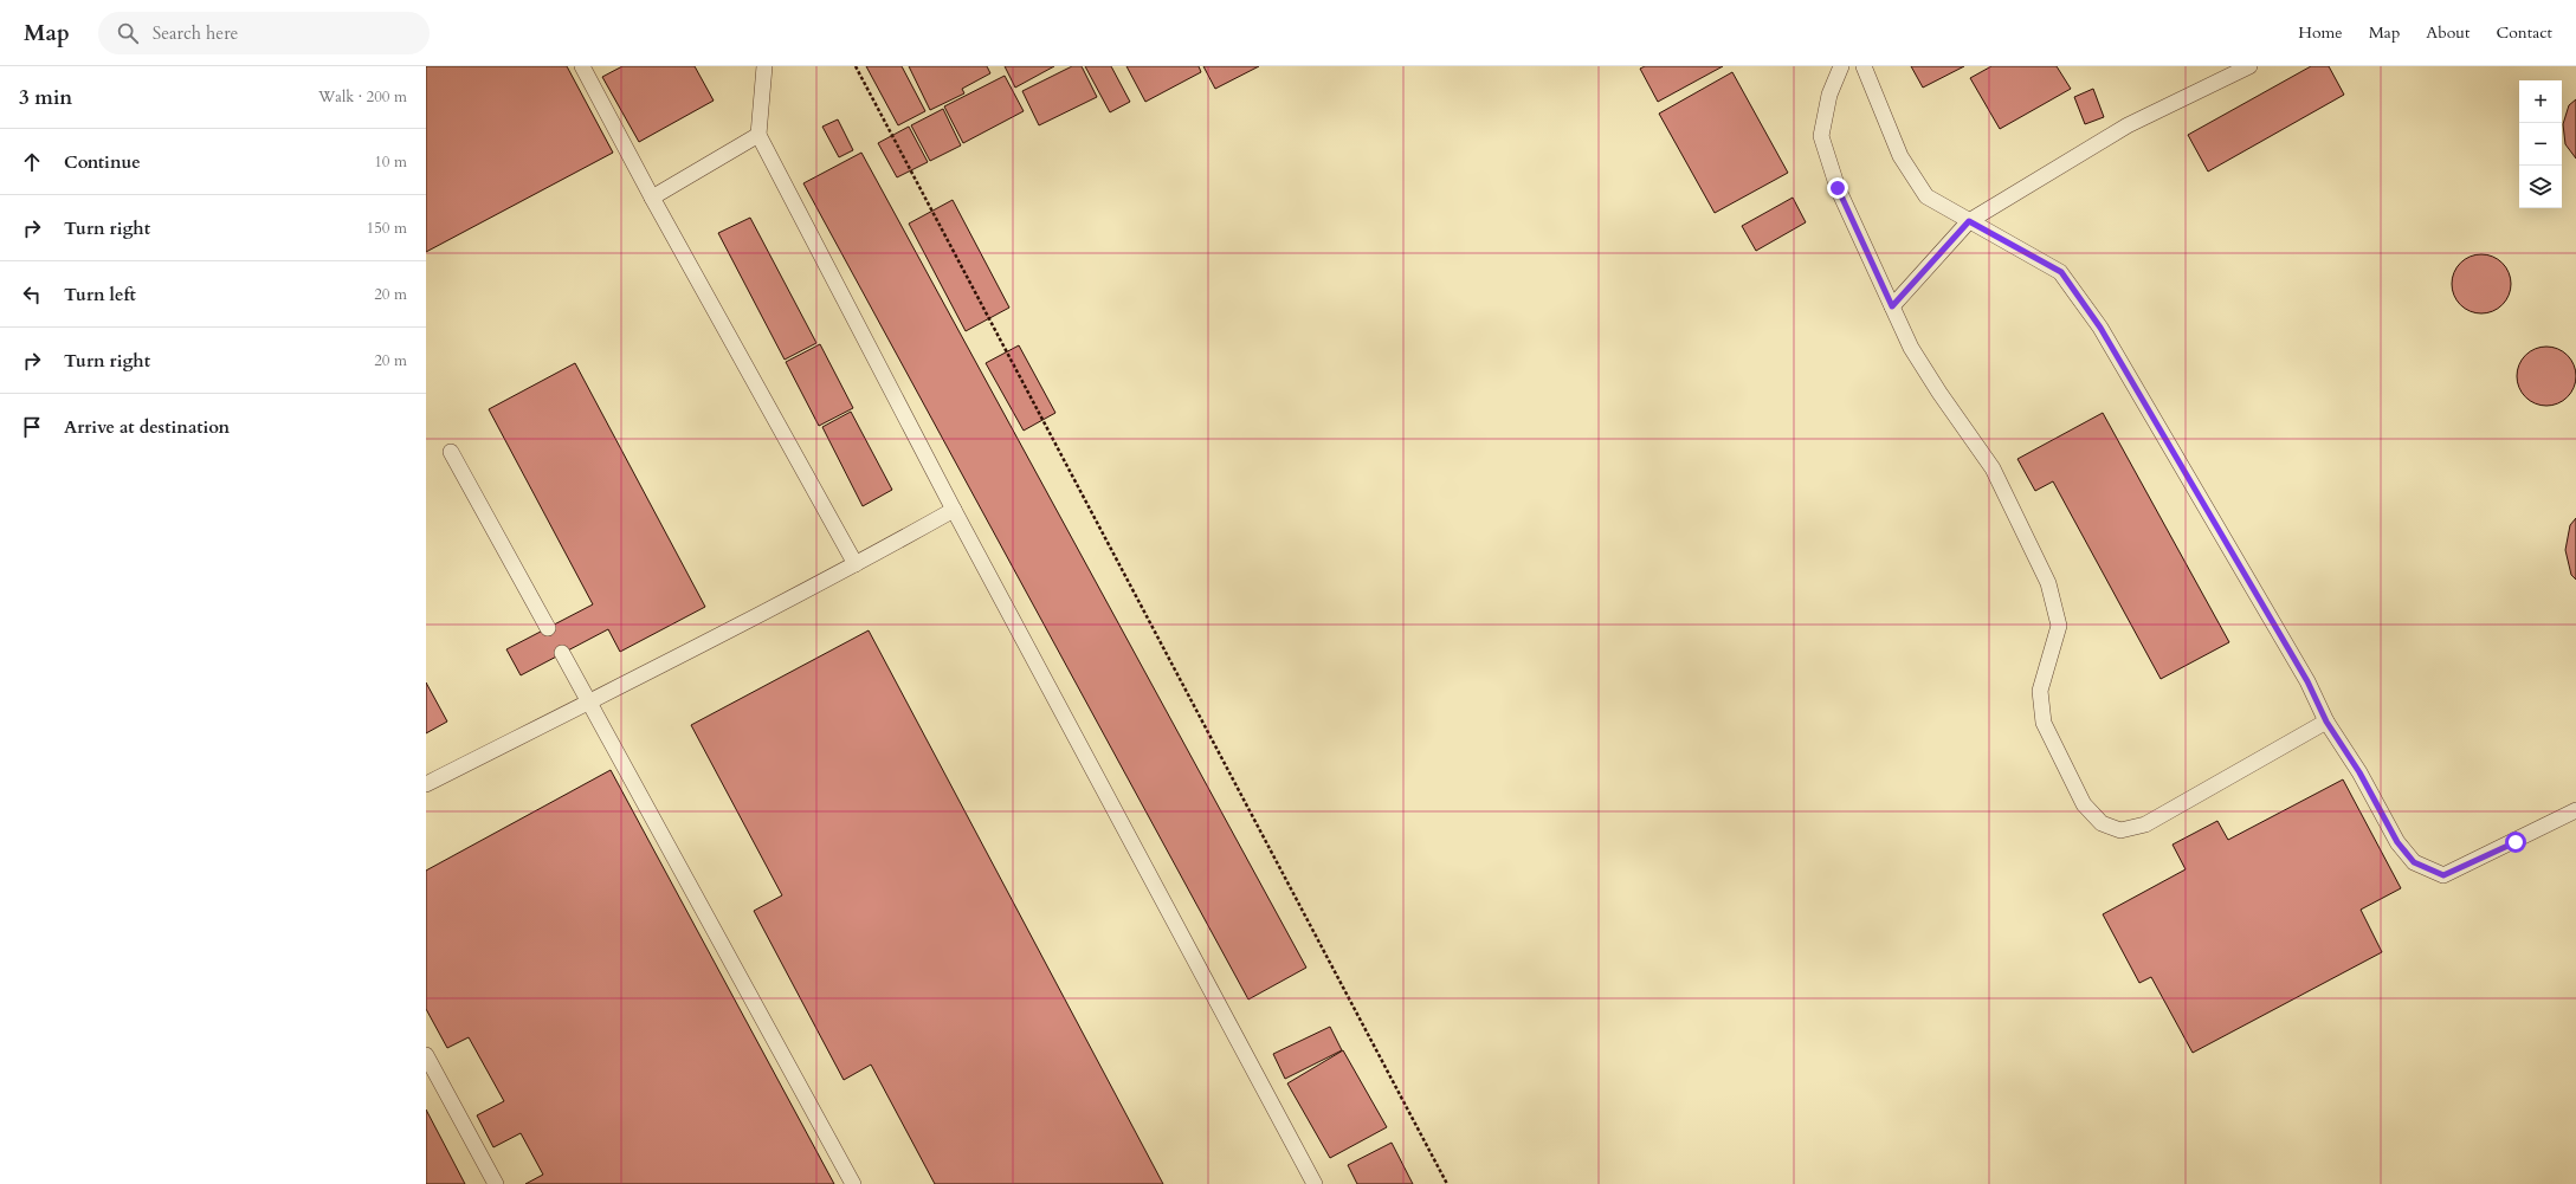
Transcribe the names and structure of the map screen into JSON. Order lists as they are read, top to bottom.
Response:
{
  "page": {
    "header": "Map",
    "search": "Search here",
    "nav": [
      "Home",
      "Map",
      "About",
      "Contact"
    ],
    "heading": ["3 min", "Walk · 200 m"],
    "map_buttons": ["+", "−"],
    "list": [
      ["Continue", "10 m"],
      ["Turn right", "150 m"],
      ["Turn left", "20 m"],
      ["Turn right", "20 m"],
      "Arrive at destination"
    ]
  }
}
